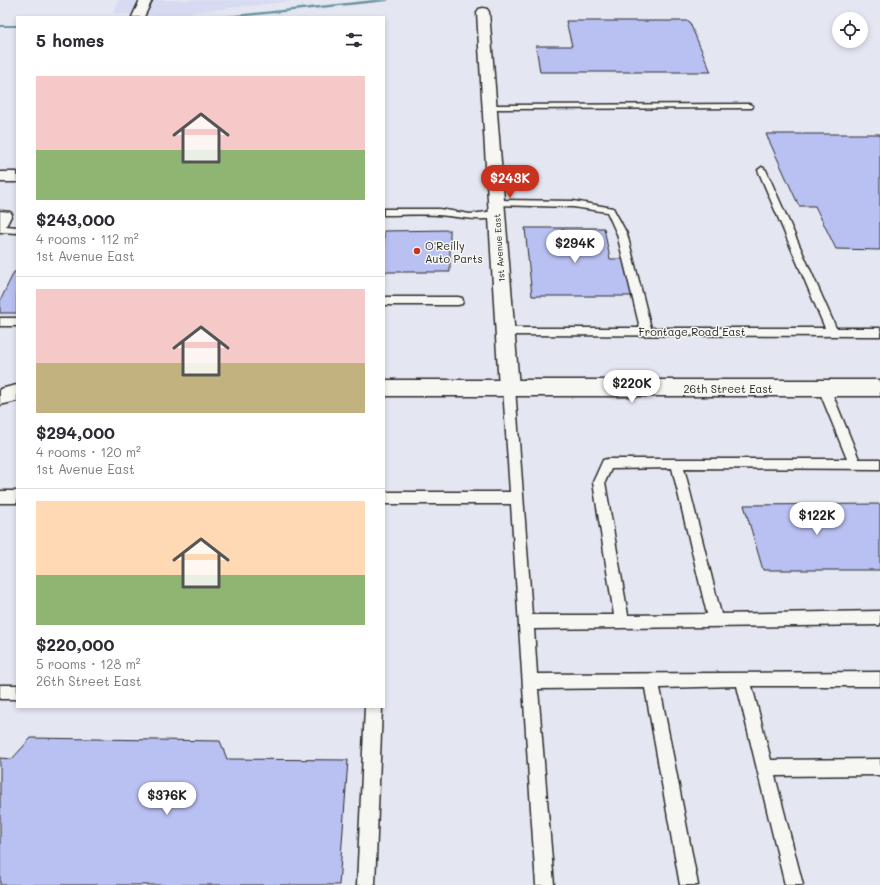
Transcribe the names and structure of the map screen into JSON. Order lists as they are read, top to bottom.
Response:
{
  "streets": {
    "street": ["1st Avenue East", "26th Street East"],
    "lane": ["Frontage Road East"]
  },
  "crossings": [
    ["1st Avenue East", "Frontage Road East"],
    ["1st Avenue East", "26th Street East"]
  ],
  "places": ["O'Reilly Auto Parts"],
  "page": {
    "heading": "5 homes",
    "list": [
      {
        "name": "$243,000",
        "note": "4 rooms · 112 m² · 1st Avenue East"
      },
      {
        "name": "$294,000",
        "note": "4 rooms · 120 m² · 1st Avenue East"
      },
      {
        "name": "$220,000",
        "note": "5 rooms · 128 m² · 26th Street East"
      }
    ],
    "price": [
      "$243K",
      "$294K",
      "$220K",
      "$122K",
      "$376K"
    ]
  }
}
